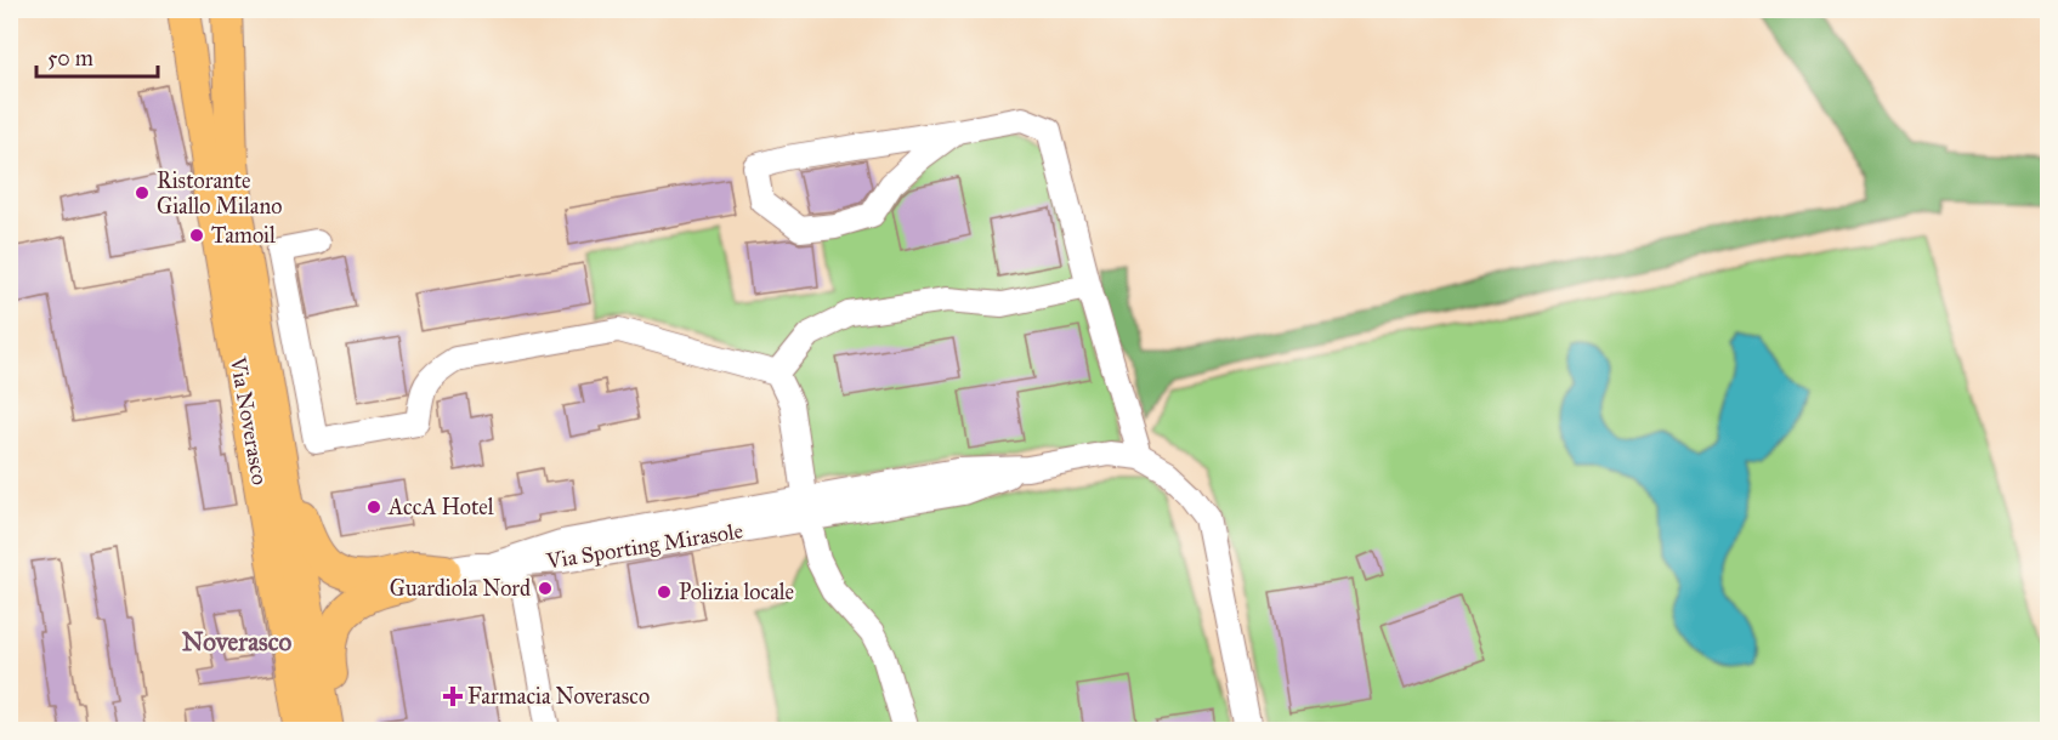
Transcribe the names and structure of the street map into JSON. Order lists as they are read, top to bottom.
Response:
{
  "streets": {
    "main road": ["Via Noverasco"],
    "street": ["Via Sporting Mirasole"]
  },
  "districts": ["Noverasco"],
  "places": {
    "other": [
      "Ristorante Giallo Milano",
      "Tamoil",
      "AccA Hotel",
      "Guardiola Nord",
      "Polizia locale"
    ],
    "health": ["Farmacia Noverasco"]
  },
  "scale_bar": "50 m"
}
